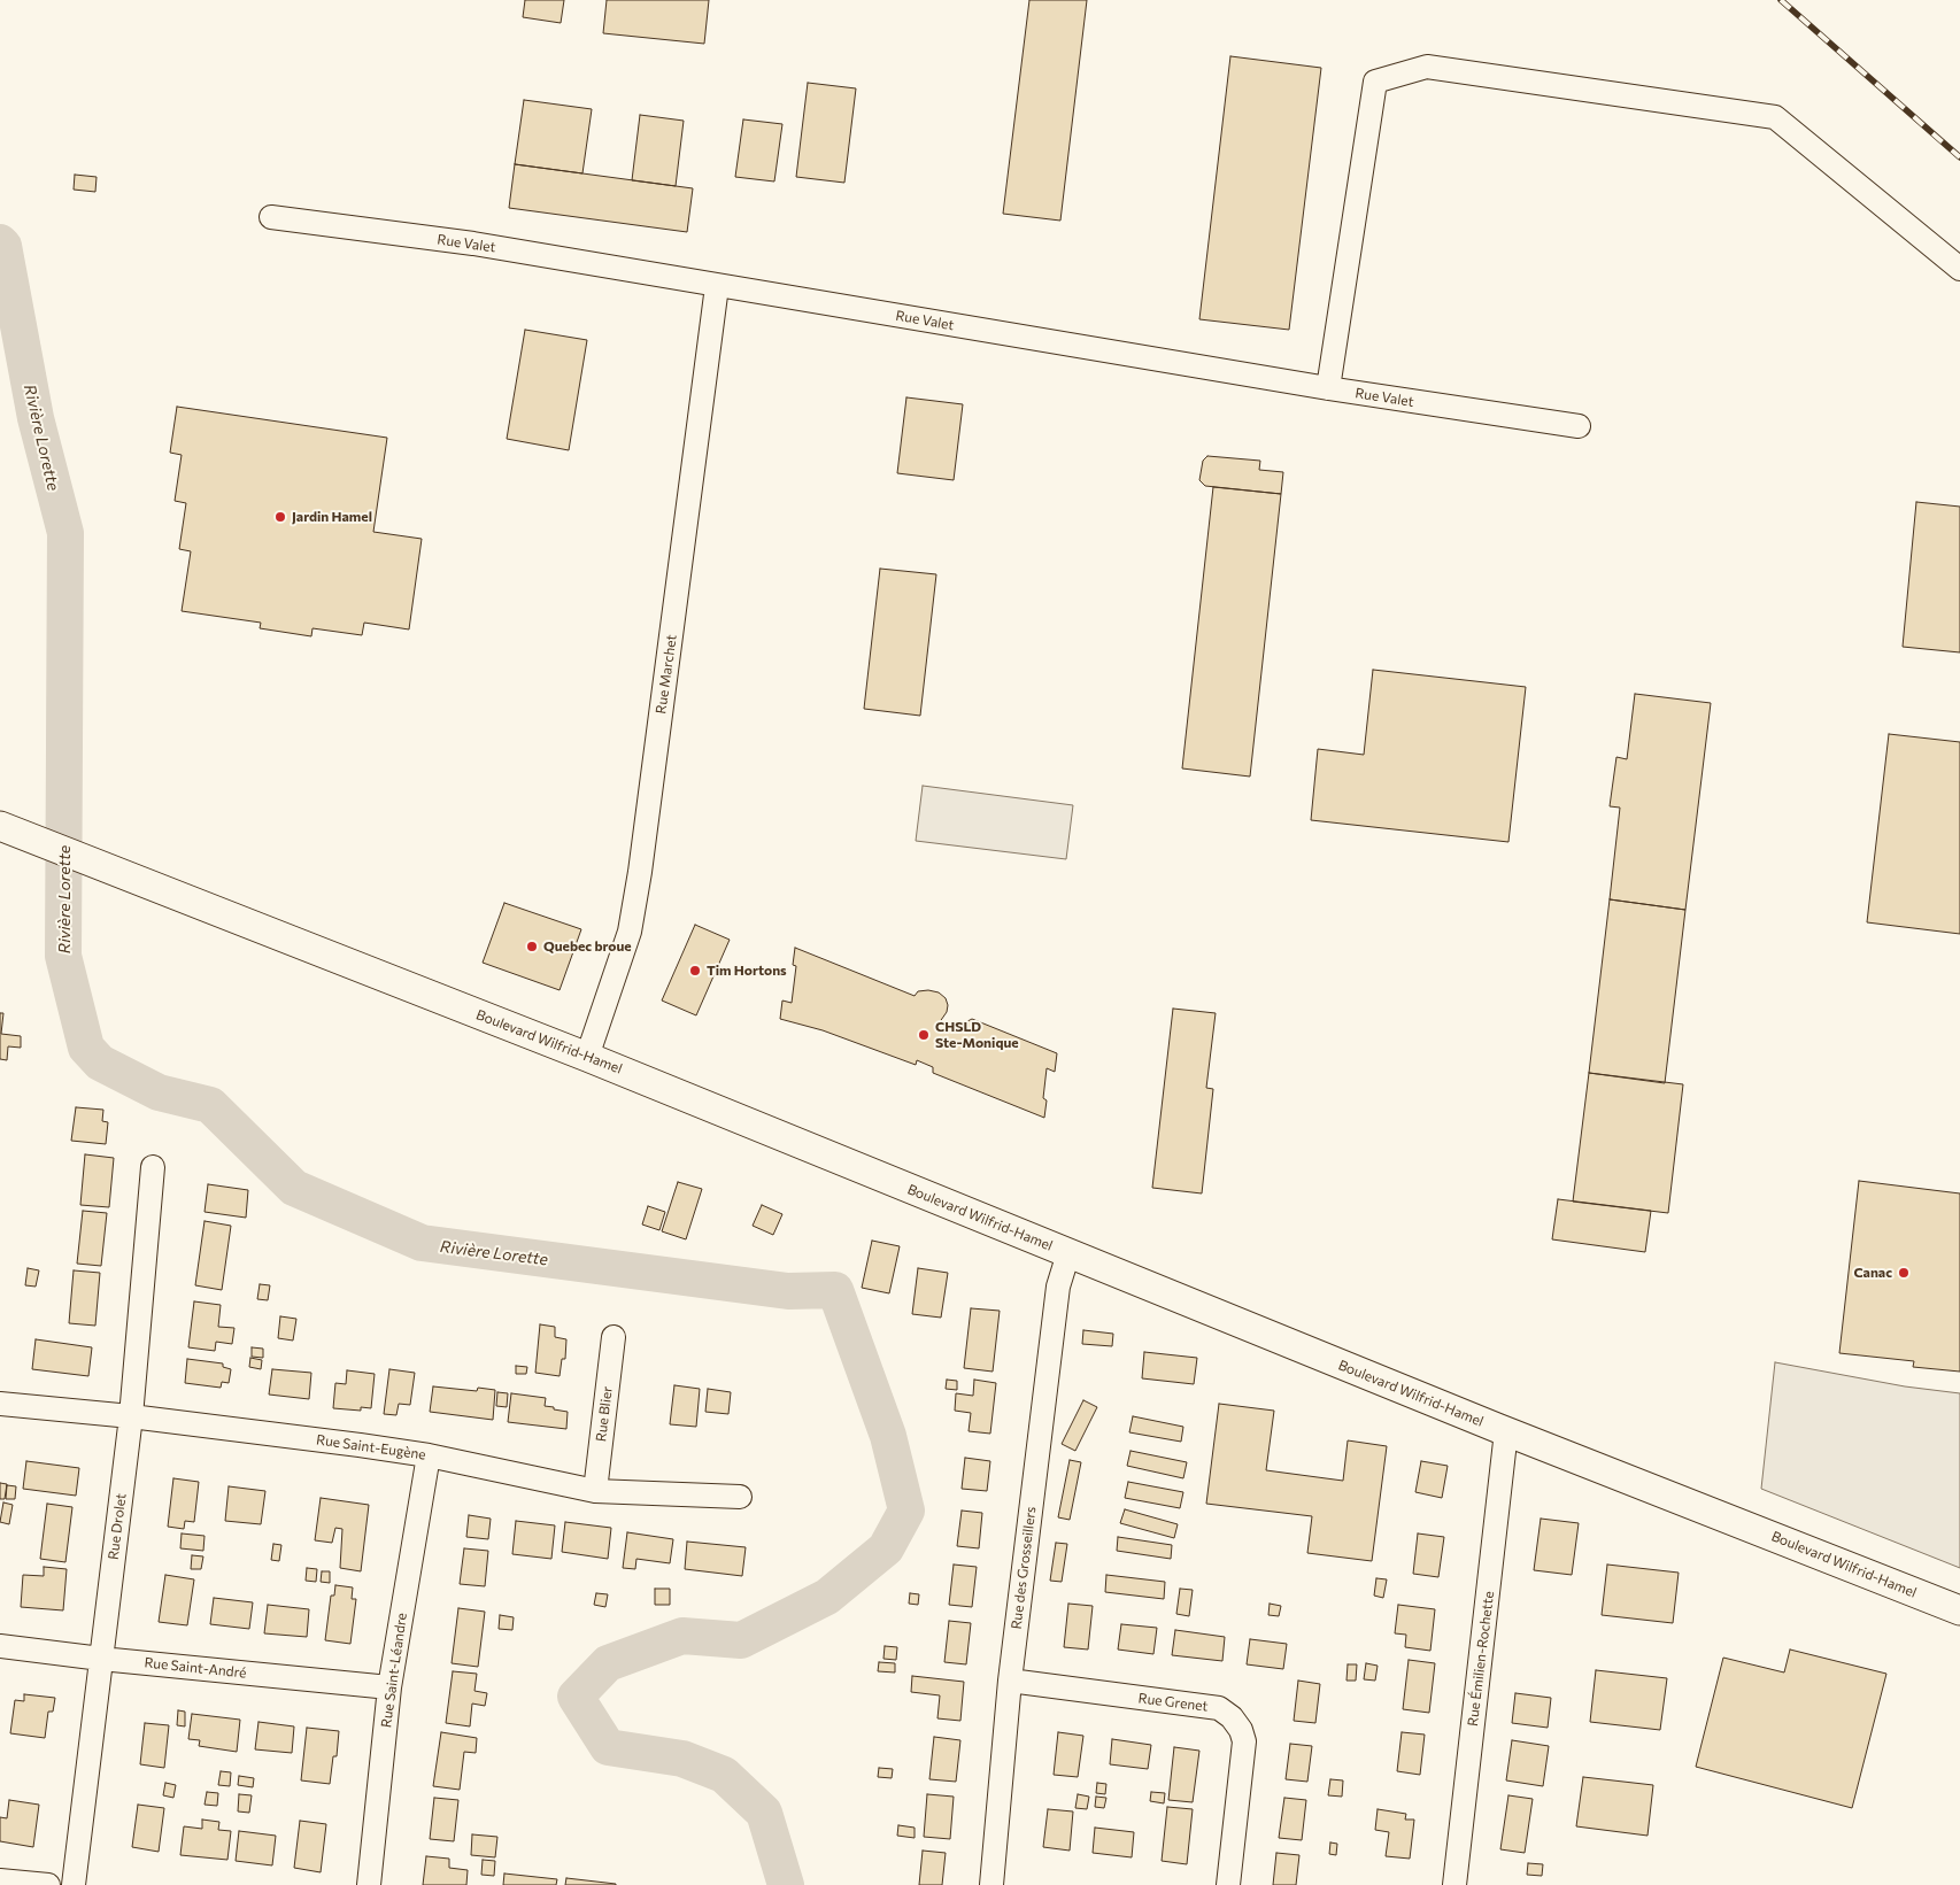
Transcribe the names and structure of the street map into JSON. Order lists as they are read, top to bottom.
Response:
{
  "streets": {
    "main road": ["Boulevard Wilfrid-Hamel"],
    "street": [
      "Rue Valet",
      "Rue Marchet",
      "Rue Blier",
      "Rue Saint-Eugène",
      "Rue Drolet",
      "Rue des Grosseillers",
      "Rue Émilien-Rochette",
      "Rue Saint-André",
      "Rue Saint-Léandre",
      "Rue Grenet"
    ]
  },
  "crossings": [
    ["Rue Valet", "Rue Marchet"],
    ["Rue Marchet", "Boulevard Wilfrid-Hamel"],
    ["Boulevard Wilfrid-Hamel", "Rue des Grosseillers"],
    ["Boulevard Wilfrid-Hamel", "Rue Émilien-Rochette"],
    ["Rue Blier", "Rue Saint-Eugène"],
    ["Rue Saint-Eugène", "Rue Drolet"],
    ["Rue Saint-Eugène", "Rue Saint-Léandre"],
    ["Rue Drolet", "Rue Saint-André"],
    ["Rue des Grosseillers", "Rue Grenet"],
    ["Rue Saint-André", "Rue Saint-Léandre"]
  ],
  "water": ["Rivière Lorette"],
  "places": [
    "Jardin Hamel",
    "Quebec broue",
    "Tim Hortons",
    "CHSLD Ste-Monique",
    "Canac"
  ]
}
